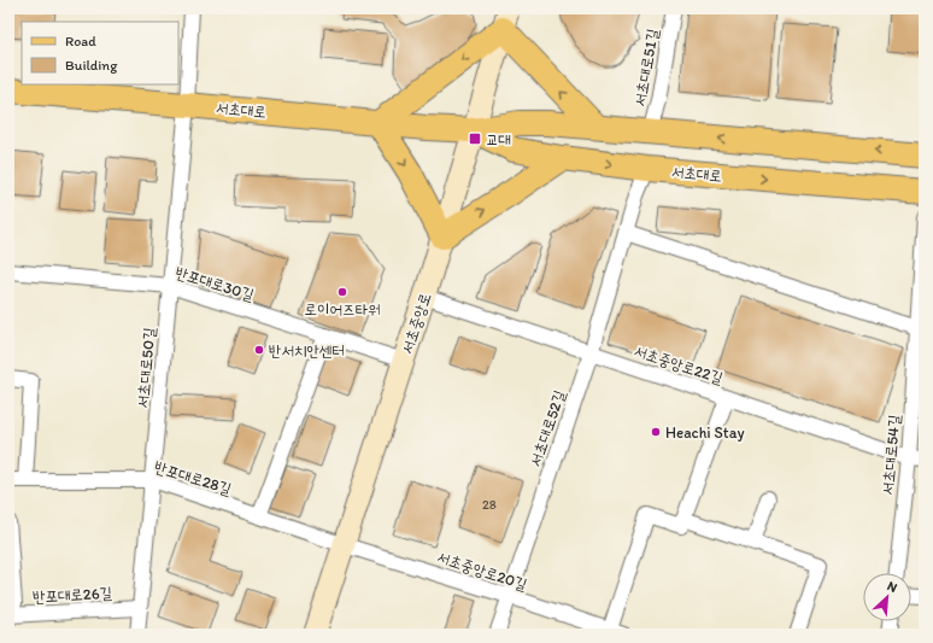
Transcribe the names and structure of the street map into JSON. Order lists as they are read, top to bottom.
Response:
{
  "streets": {
    "main road": ["서초대로", "서초중앙로"],
    "street": [
      "서초대로51길",
      "반포대로30길",
      "서초중앙로22길",
      "서초대로50길",
      "서초대로52길",
      "서초대로54길",
      "반포대로28길",
      "서초중앙로20길",
      "반포대로26길"
    ]
  },
  "crossings": [
    ["서초대로51길", "서초대로"],
    ["서초대로", "서초중앙로"],
    ["서초대로", "서초대로50길"],
    ["서초대로", "서초대로52길"],
    ["반포대로30길", "서초중앙로"],
    ["반포대로30길", "서초대로50길"],
    ["서초중앙로", "서초중앙로22길"],
    ["서초중앙로", "반포대로28길"],
    ["서초중앙로", "서초중앙로20길"],
    ["서초중앙로22길", "서초대로52길"],
    ["서초중앙로22길", "서초대로54길"],
    ["서초대로50길", "반포대로28길"],
    ["서초대로50길", "반포대로26길"],
    ["서초대로52길", "서초중앙로20길"],
    ["반포대로28길", "서초중앙로20길"]
  ],
  "places": {
    "transit": ["교대"],
    "other": ["로이어즈타워", "반서치안센터", "Heachi Stay"]
  },
  "house_numbers": ["28"],
  "legend": ["Road", "Building"],
  "north": "top right"
}
